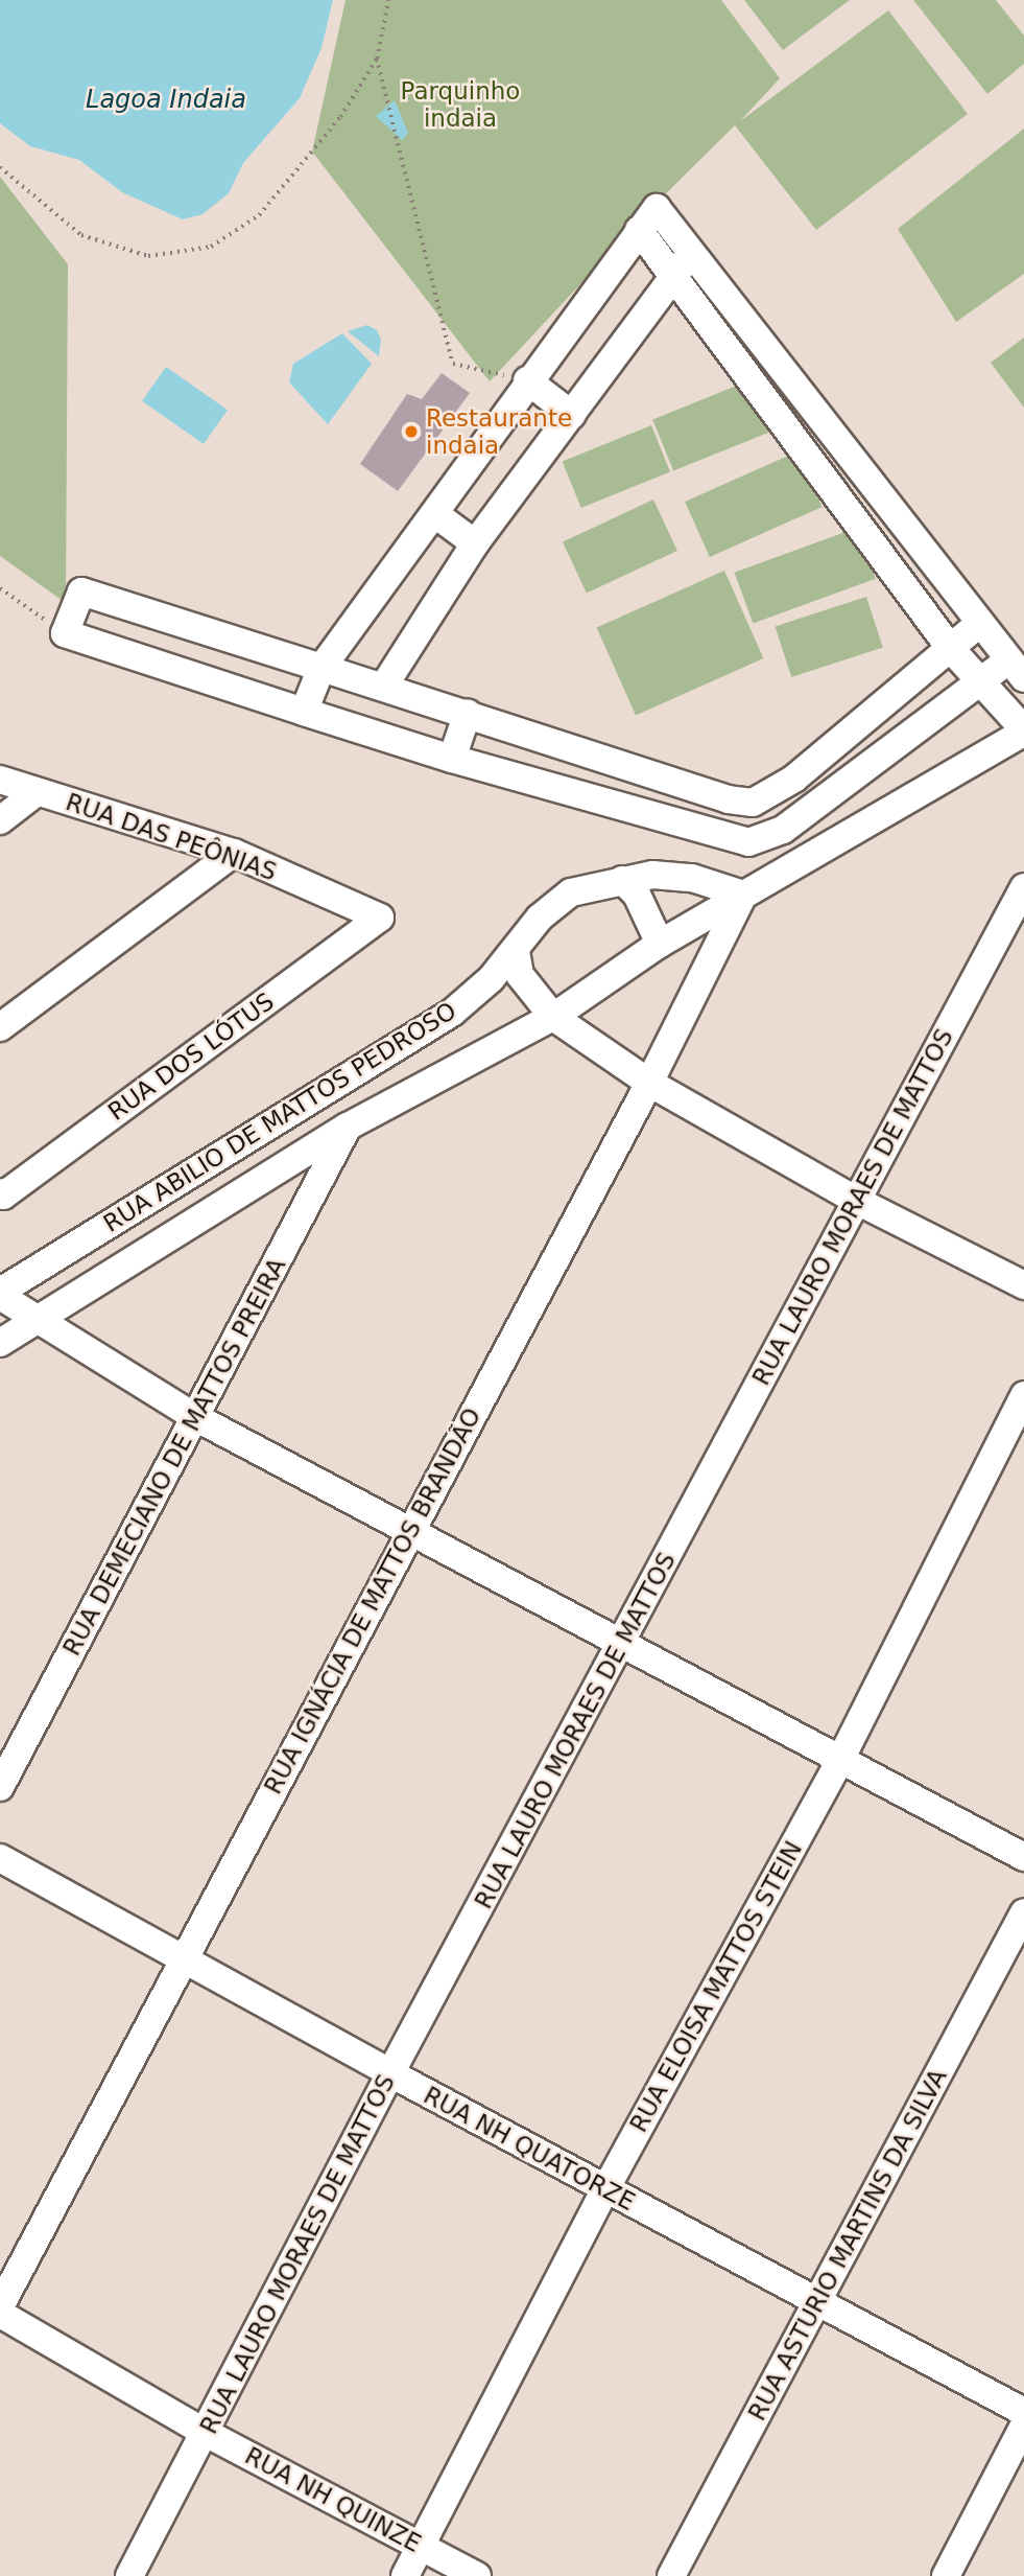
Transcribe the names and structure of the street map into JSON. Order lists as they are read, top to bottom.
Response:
{
  "streets": {
    "street": [
      "RUA DAS PEÔNIAS",
      "RUA DOS LÓTUS",
      "RUA ABILIO DE MATTOS PEDROSO",
      "RUA LAURO MORAES DE MATTOS",
      "RUA DEMECIANO DE MATTOS PREIRA",
      "RUA IGNÁCIA DE MATTOS BRANDÃO",
      "RUA ELOISA MATTOS STEIN",
      "RUA NH QUATORZE",
      "RUA ASTURIO MARTINS DA SILVA",
      "RUA NH QUINZE"
    ]
  },
  "crossings": [
    ["RUA DAS PEÔNIAS", "RUA DOS LÓTUS"],
    ["RUA ABILIO DE MATTOS PEDROSO", "RUA DEMECIANO DE MATTOS PREIRA"],
    ["RUA ABILIO DE MATTOS PEDROSO", "RUA IGNÁCIA DE MATTOS BRANDÃO"],
    ["RUA LAURO MORAES DE MATTOS", "RUA NH QUATORZE"],
    ["RUA LAURO MORAES DE MATTOS", "RUA NH QUINZE"],
    ["RUA IGNÁCIA DE MATTOS BRANDÃO", "RUA NH QUATORZE"],
    ["RUA ELOISA MATTOS STEIN", "RUA NH QUATORZE"],
    ["RUA ELOISA MATTOS STEIN", "RUA NH QUINZE"],
    ["RUA NH QUATORZE", "RUA ASTURIO MARTINS DA SILVA"]
  ],
  "water": ["Lagoa Indaia"],
  "parks": ["Parquinho indaia"],
  "places": ["Restaurante indaia"]
}
